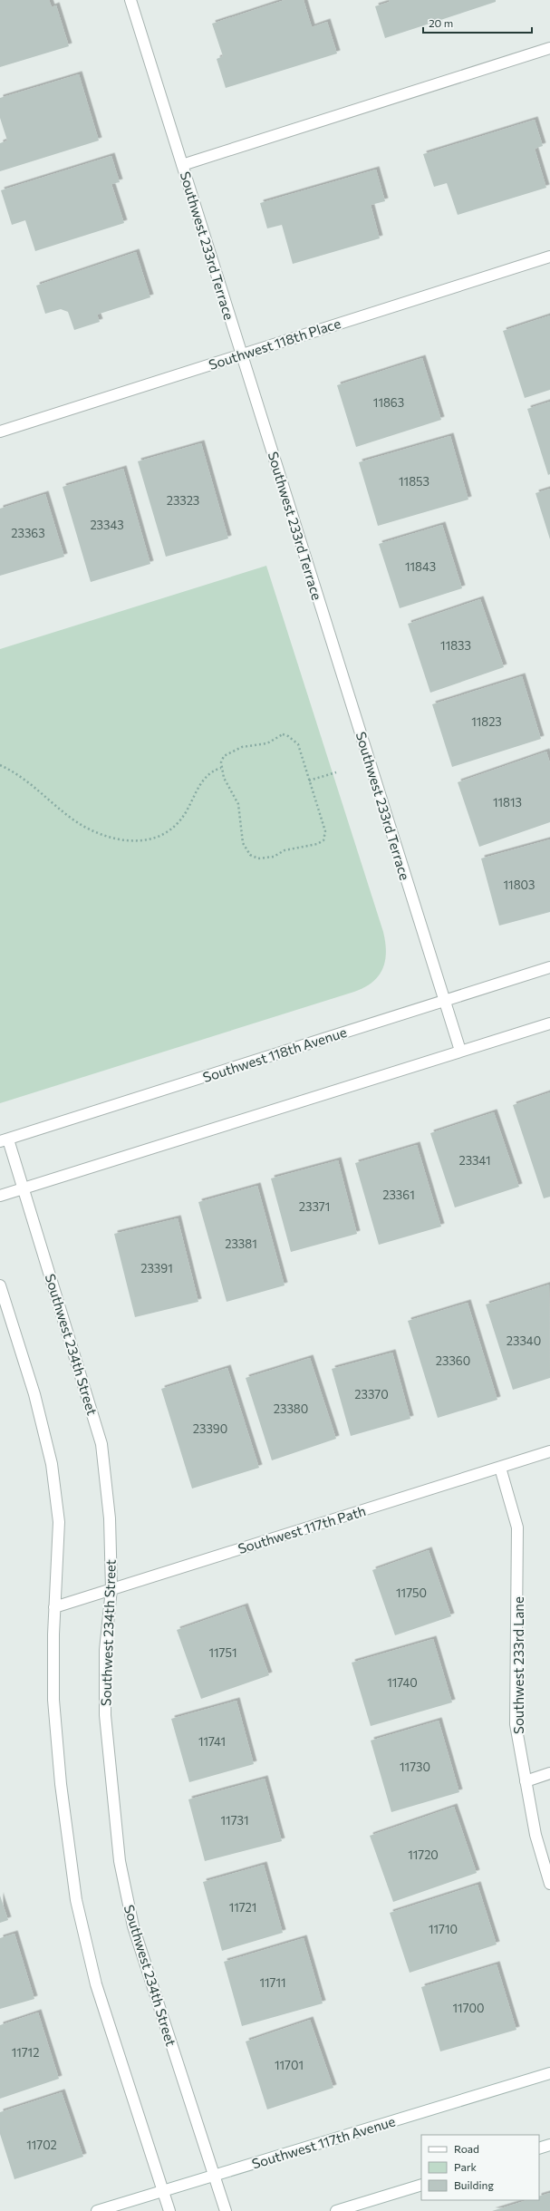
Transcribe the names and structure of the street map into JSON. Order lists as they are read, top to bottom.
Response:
{
  "streets": {
    "street": [
      "Southwest 233rd Terrace",
      "Southwest 118th Place",
      "Southwest 118th Avenue",
      "Southwest 234th Street",
      "Southwest 117th Path",
      "Southwest 233rd Lane",
      "Southwest 117th Avenue"
    ]
  },
  "crossings": [
    ["Southwest 233rd Terrace", "Southwest 118th Place"],
    ["Southwest 233rd Terrace", "Southwest 118th Avenue"],
    ["Southwest 118th Avenue", "Southwest 234th Street"],
    ["Southwest 234th Street", "Southwest 117th Path"],
    ["Southwest 234th Street", "Southwest 117th Avenue"],
    ["Southwest 117th Path", "Southwest 233rd Lane"]
  ],
  "house_numbers": [
    "11863",
    "11853",
    "23323",
    "23343",
    "23363",
    "11843",
    "11833",
    "11823",
    "11813",
    "11803",
    "23341",
    "23361",
    "23371",
    "23381",
    "23391",
    "23340",
    "23360",
    "23370",
    "23380",
    "23390",
    "11750",
    "11751",
    "11740",
    "11741",
    "11730",
    "11731",
    "11720",
    "11721",
    "11710",
    "11711",
    "11700",
    "11712",
    "11701",
    "11702"
  ],
  "legend": ["Road", "Park", "Building"],
  "scale_bar": "20 m"
}
